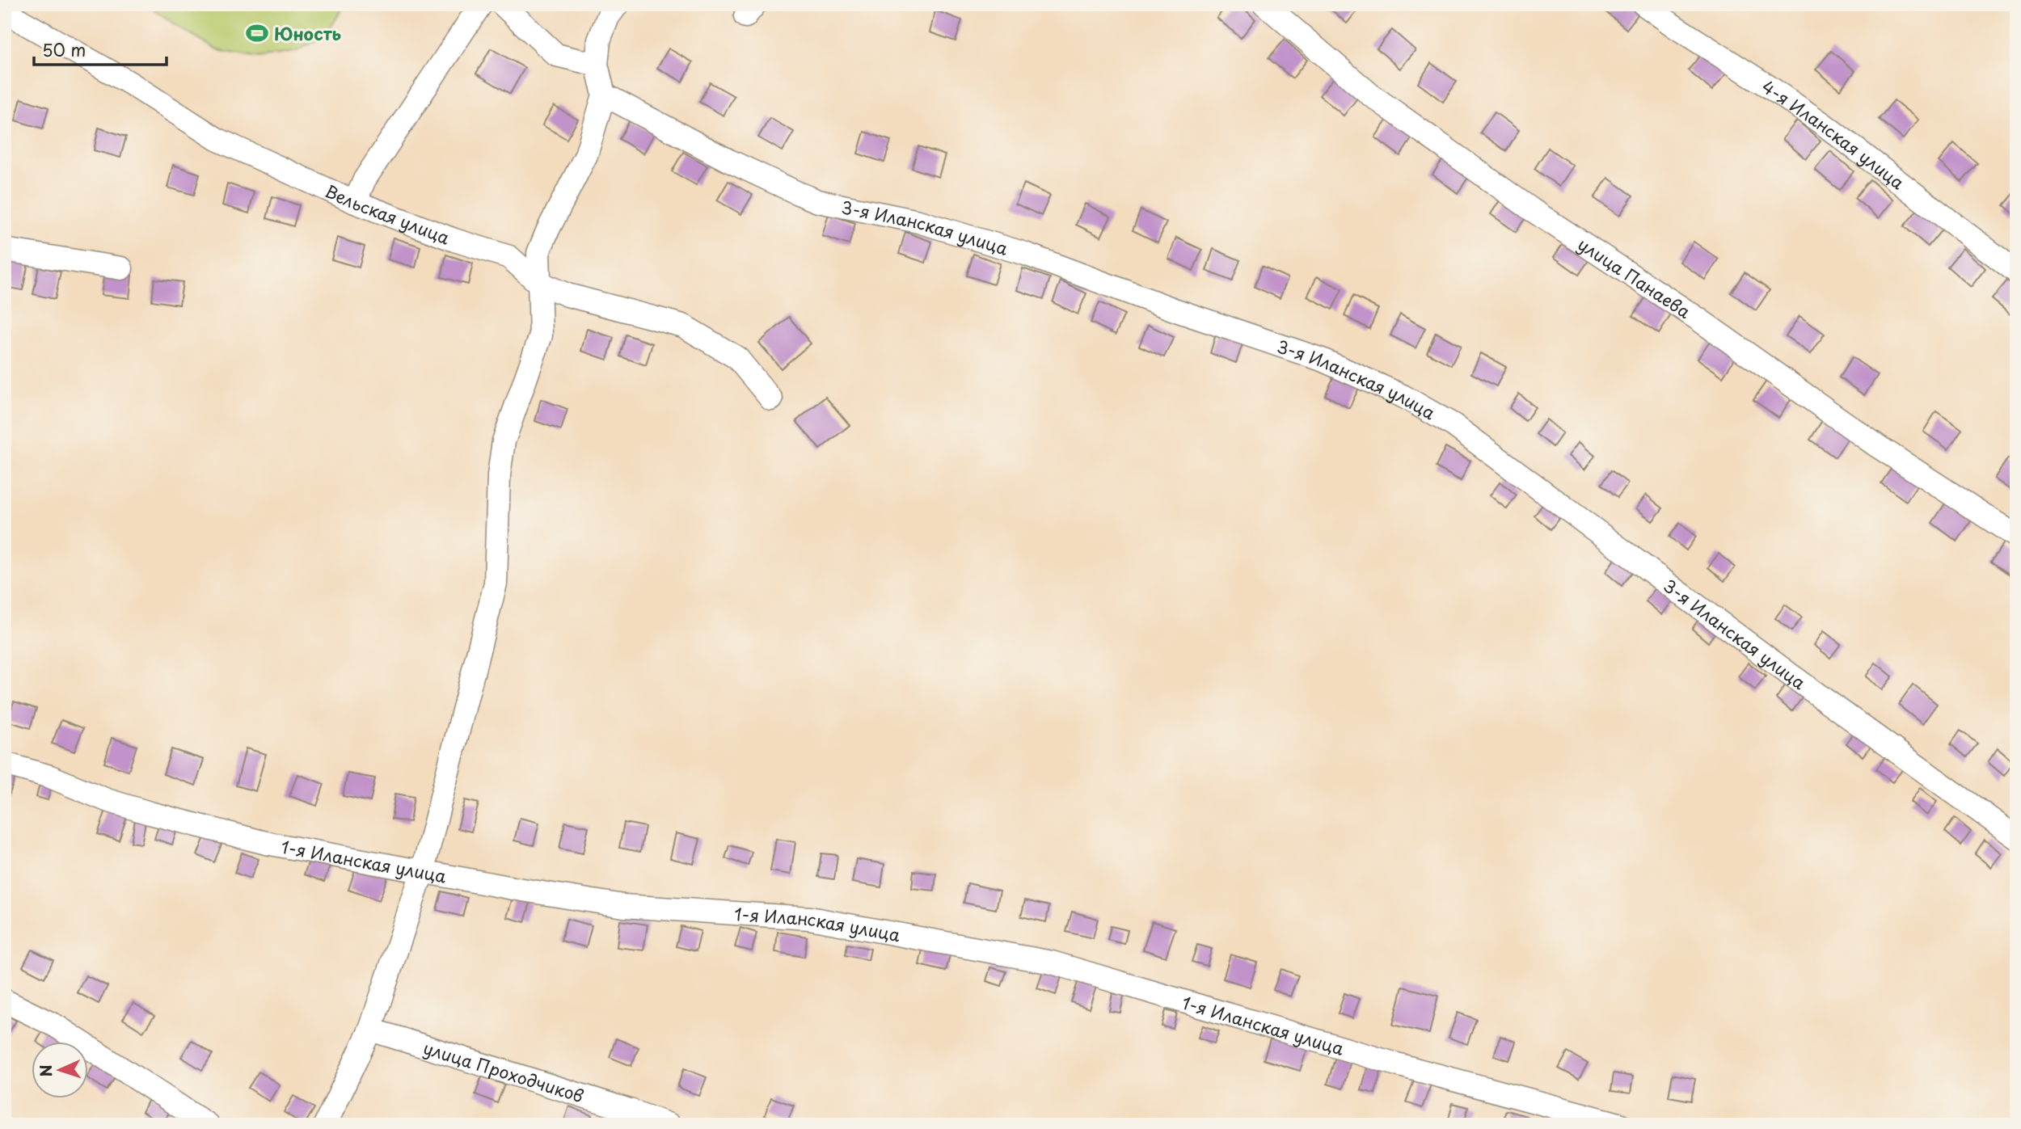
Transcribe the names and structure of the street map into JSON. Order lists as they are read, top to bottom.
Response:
{
  "streets": {
    "street": [
      "4-я Иланская улица",
      "Вельская улица",
      "3-я Иланская улица",
      "улица Панаева",
      "1-я Иланская улица",
      "улица Проходчиков"
    ]
  },
  "places": {
    "sports": ["Юность"]
  },
  "scale_bar": "50 m",
  "north": "left"
}
